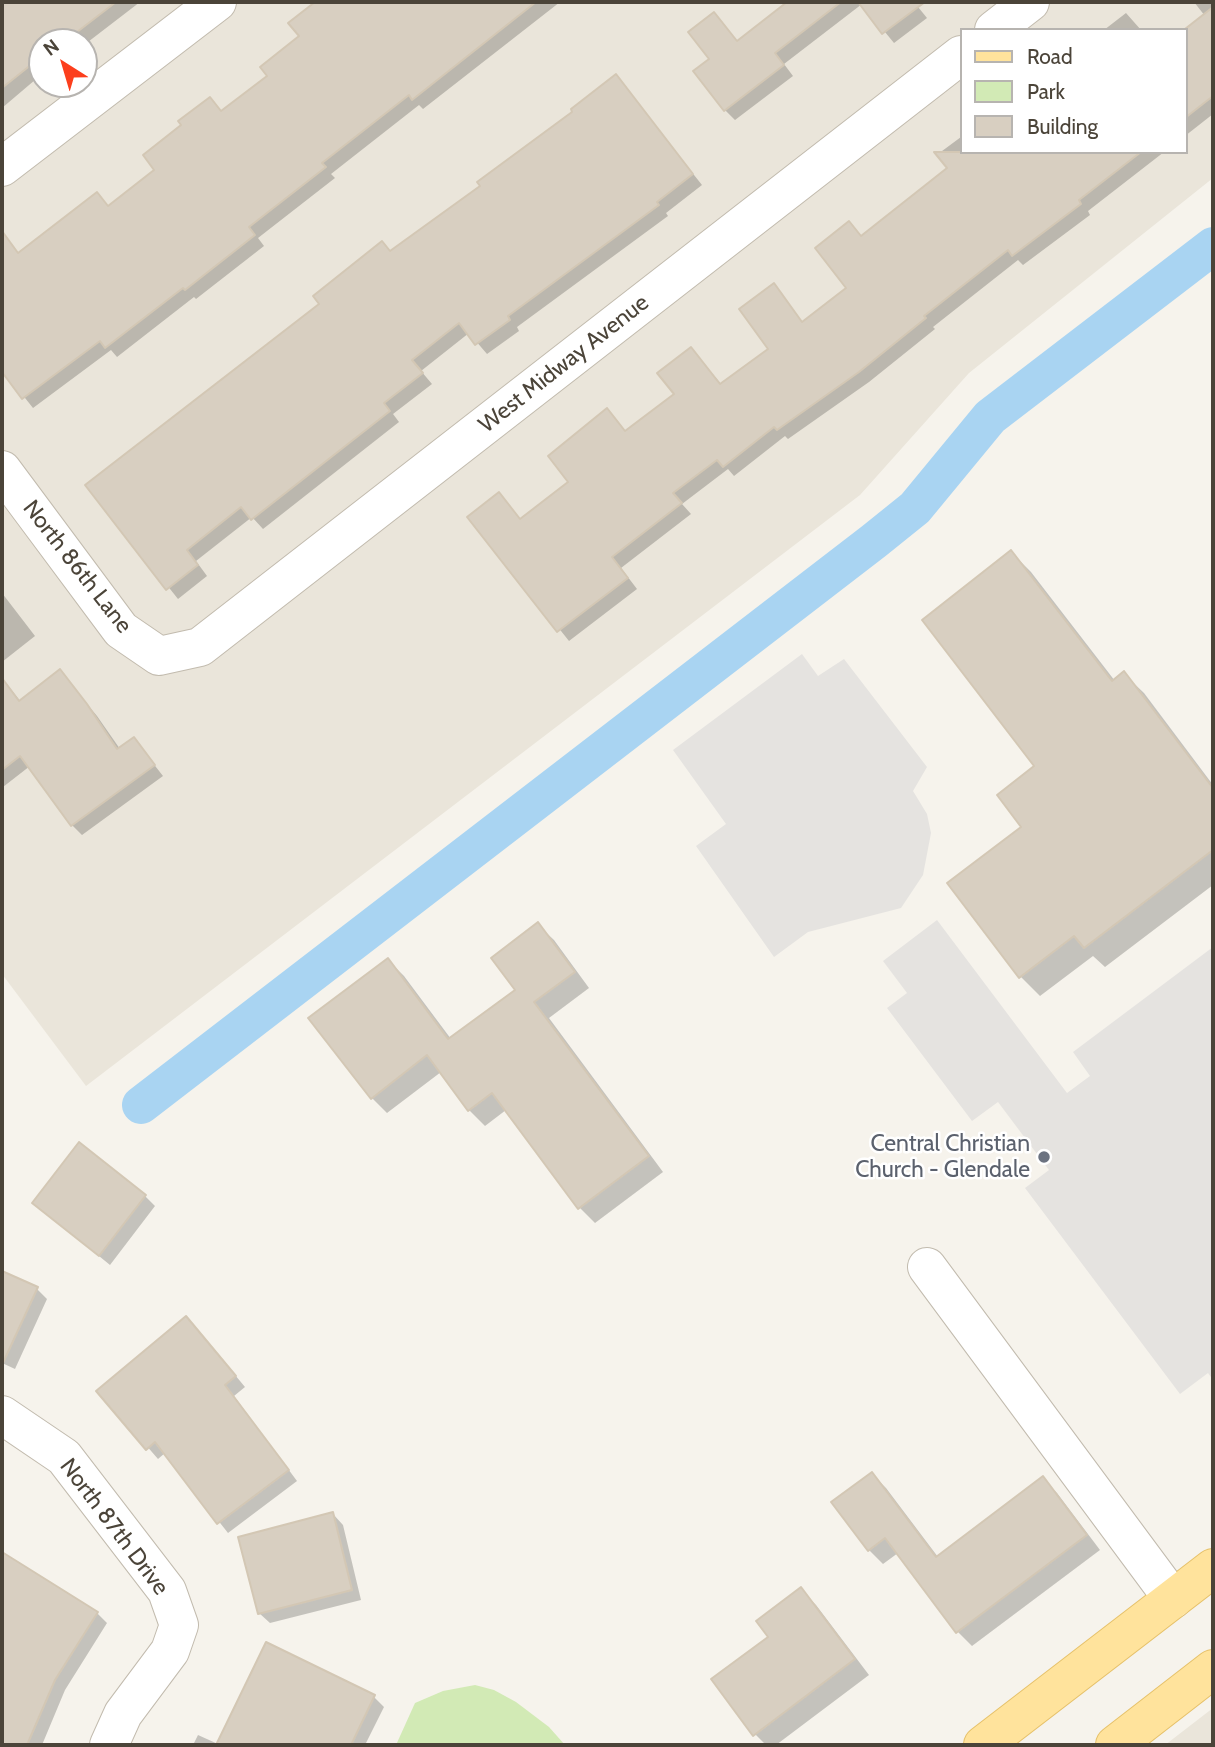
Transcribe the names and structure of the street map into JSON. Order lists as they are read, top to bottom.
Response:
{
  "streets": {
    "street": ["West Midway Avenue", "North 86th Lane", "North 87th Drive"]
  },
  "crossings": [
    ["West Midway Avenue", "North 86th Lane"]
  ],
  "places": ["Central Christian Church - Glendale"],
  "legend": ["Road", "Park", "Building"],
  "north": "top left"
}
